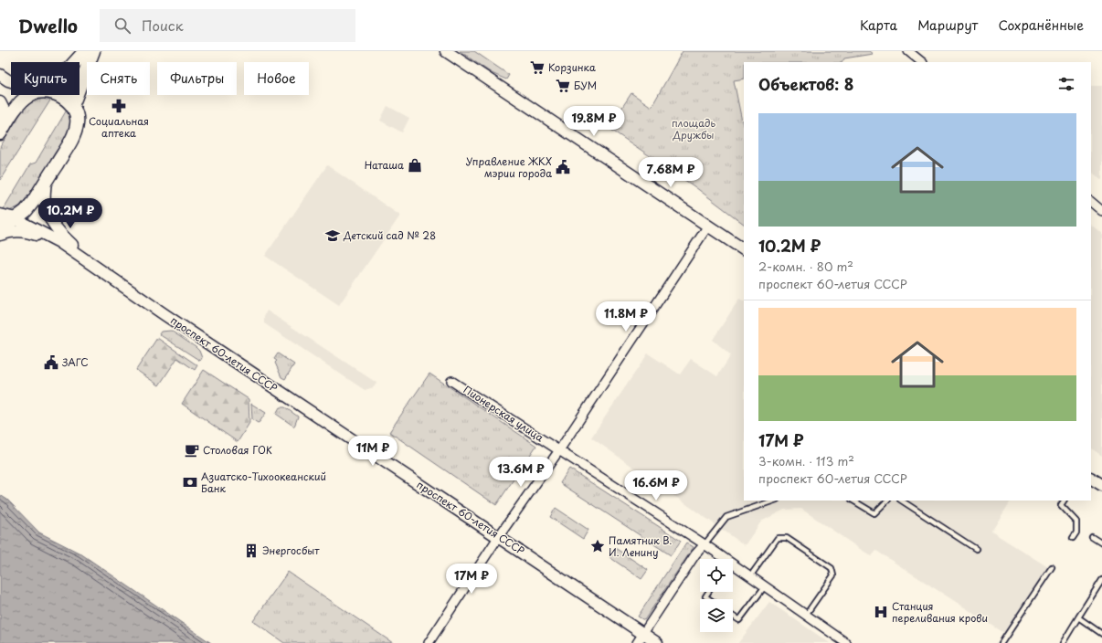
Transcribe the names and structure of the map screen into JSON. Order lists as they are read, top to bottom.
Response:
{
  "streets": {
    "main road": ["проспект 60-летия СССР"],
    "street": ["Пионерская улица"]
  },
  "parks": ["площадь Дружбы"],
  "places": {
    "supermarket": ["Корзинка", "БУМ"],
    "pharmacy": ["Социальная аптека"],
    "shop": ["Наташа"],
    "public building": ["Управление ЖКХ мэрии города", "ЗАГС"],
    "school or university": ["Детский сад № 28"],
    "cafe": ["Столовая ГОК"],
    "bank": ["Азиатско-Тихоокеанский Банк"],
    "place": ["Памятник В. И. Ленину"],
    "building": ["Энергосбыт"],
    "hospital": ["Станция переливания крови"]
  },
  "page": {
    "header": "Dwello",
    "search": "Поиск",
    "nav": ["Карта", "Маршрут", "Сохранённые"],
    "chip": [
      "Купить",
      "Снять",
      "Фильтры",
      "Новое"
    ],
    "heading": "Объектов: 8",
    "price": [
      "19.8M ₽",
      "7.68M ₽",
      "10.2M ₽",
      "11.8M ₽",
      "11M ₽",
      "13.6M ₽",
      "16.6M ₽",
      "17M ₽"
    ],
    "list": [
      {
        "name": "10.2M ₽",
        "note": "2-комн. · 80 m² · проспект 60-летия СССР"
      },
      {
        "name": "17M ₽",
        "note": "3-комн. · 113 m² · проспект 60-летия СССР"
      }
    ]
  }
}
